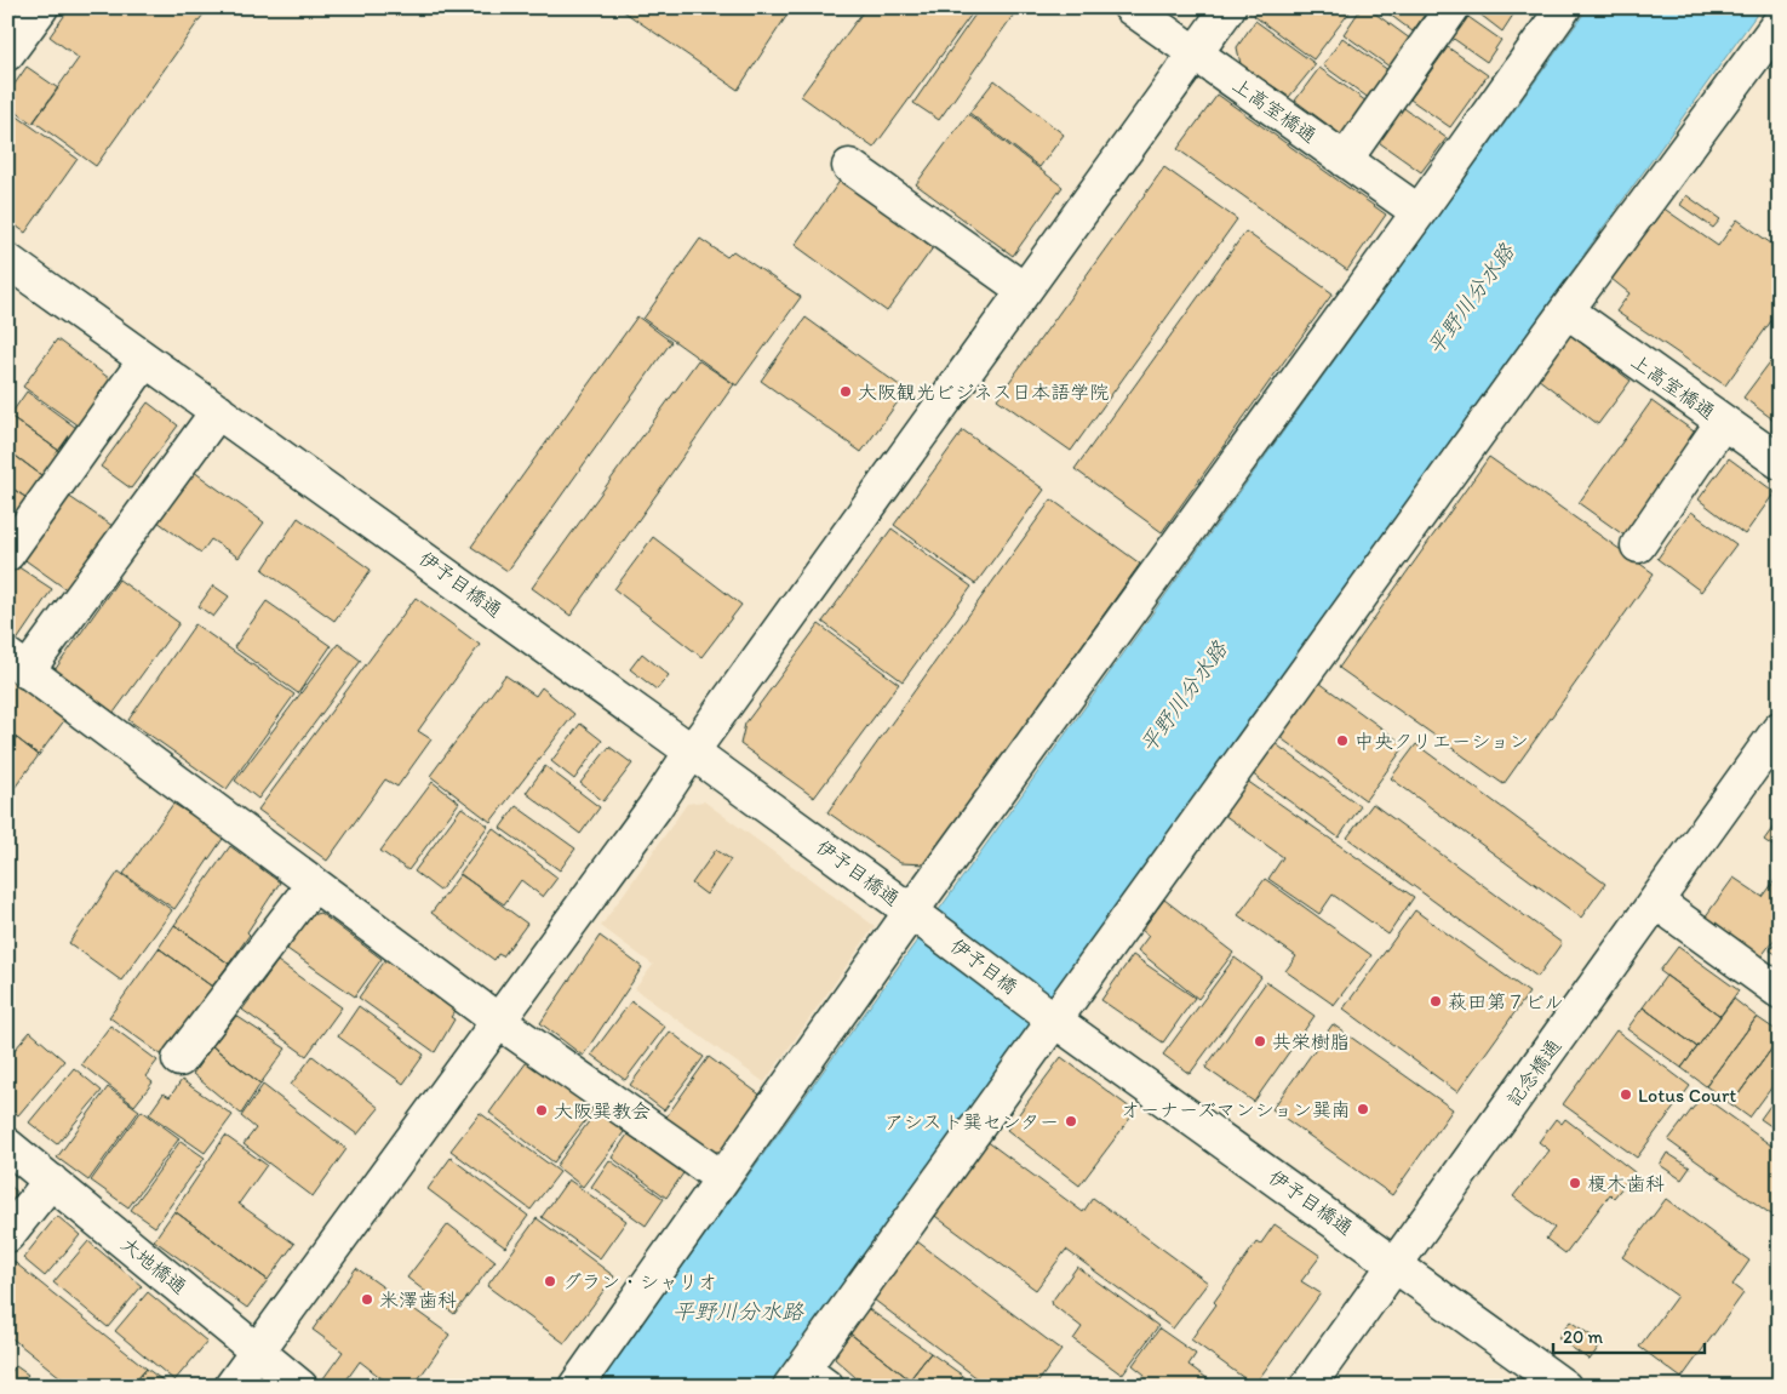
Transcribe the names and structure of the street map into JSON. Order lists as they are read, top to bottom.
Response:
{
  "streets": {
    "street": [
      "上高室橋通",
      "伊予目橋通",
      "伊予目橋",
      "記念橋通",
      "大地橋通"
    ]
  },
  "crossings": [
    ["伊予目橋通", "伊予目橋"],
    ["伊予目橋通", "記念橋通"]
  ],
  "water": ["平野川分水路"],
  "places": [
    "大阪観光ビジネス日本語学院",
    "中央クリエーション",
    "萩田第７ビル",
    "共栄樹脂",
    "Lotus Court",
    "オーナーズマンション巽南",
    "大阪巽教会",
    "アシスト巽センター",
    "榎木歯科",
    "グラン・シャリオ",
    "米澤歯科"
  ],
  "scale_bar": "20 m"
}
